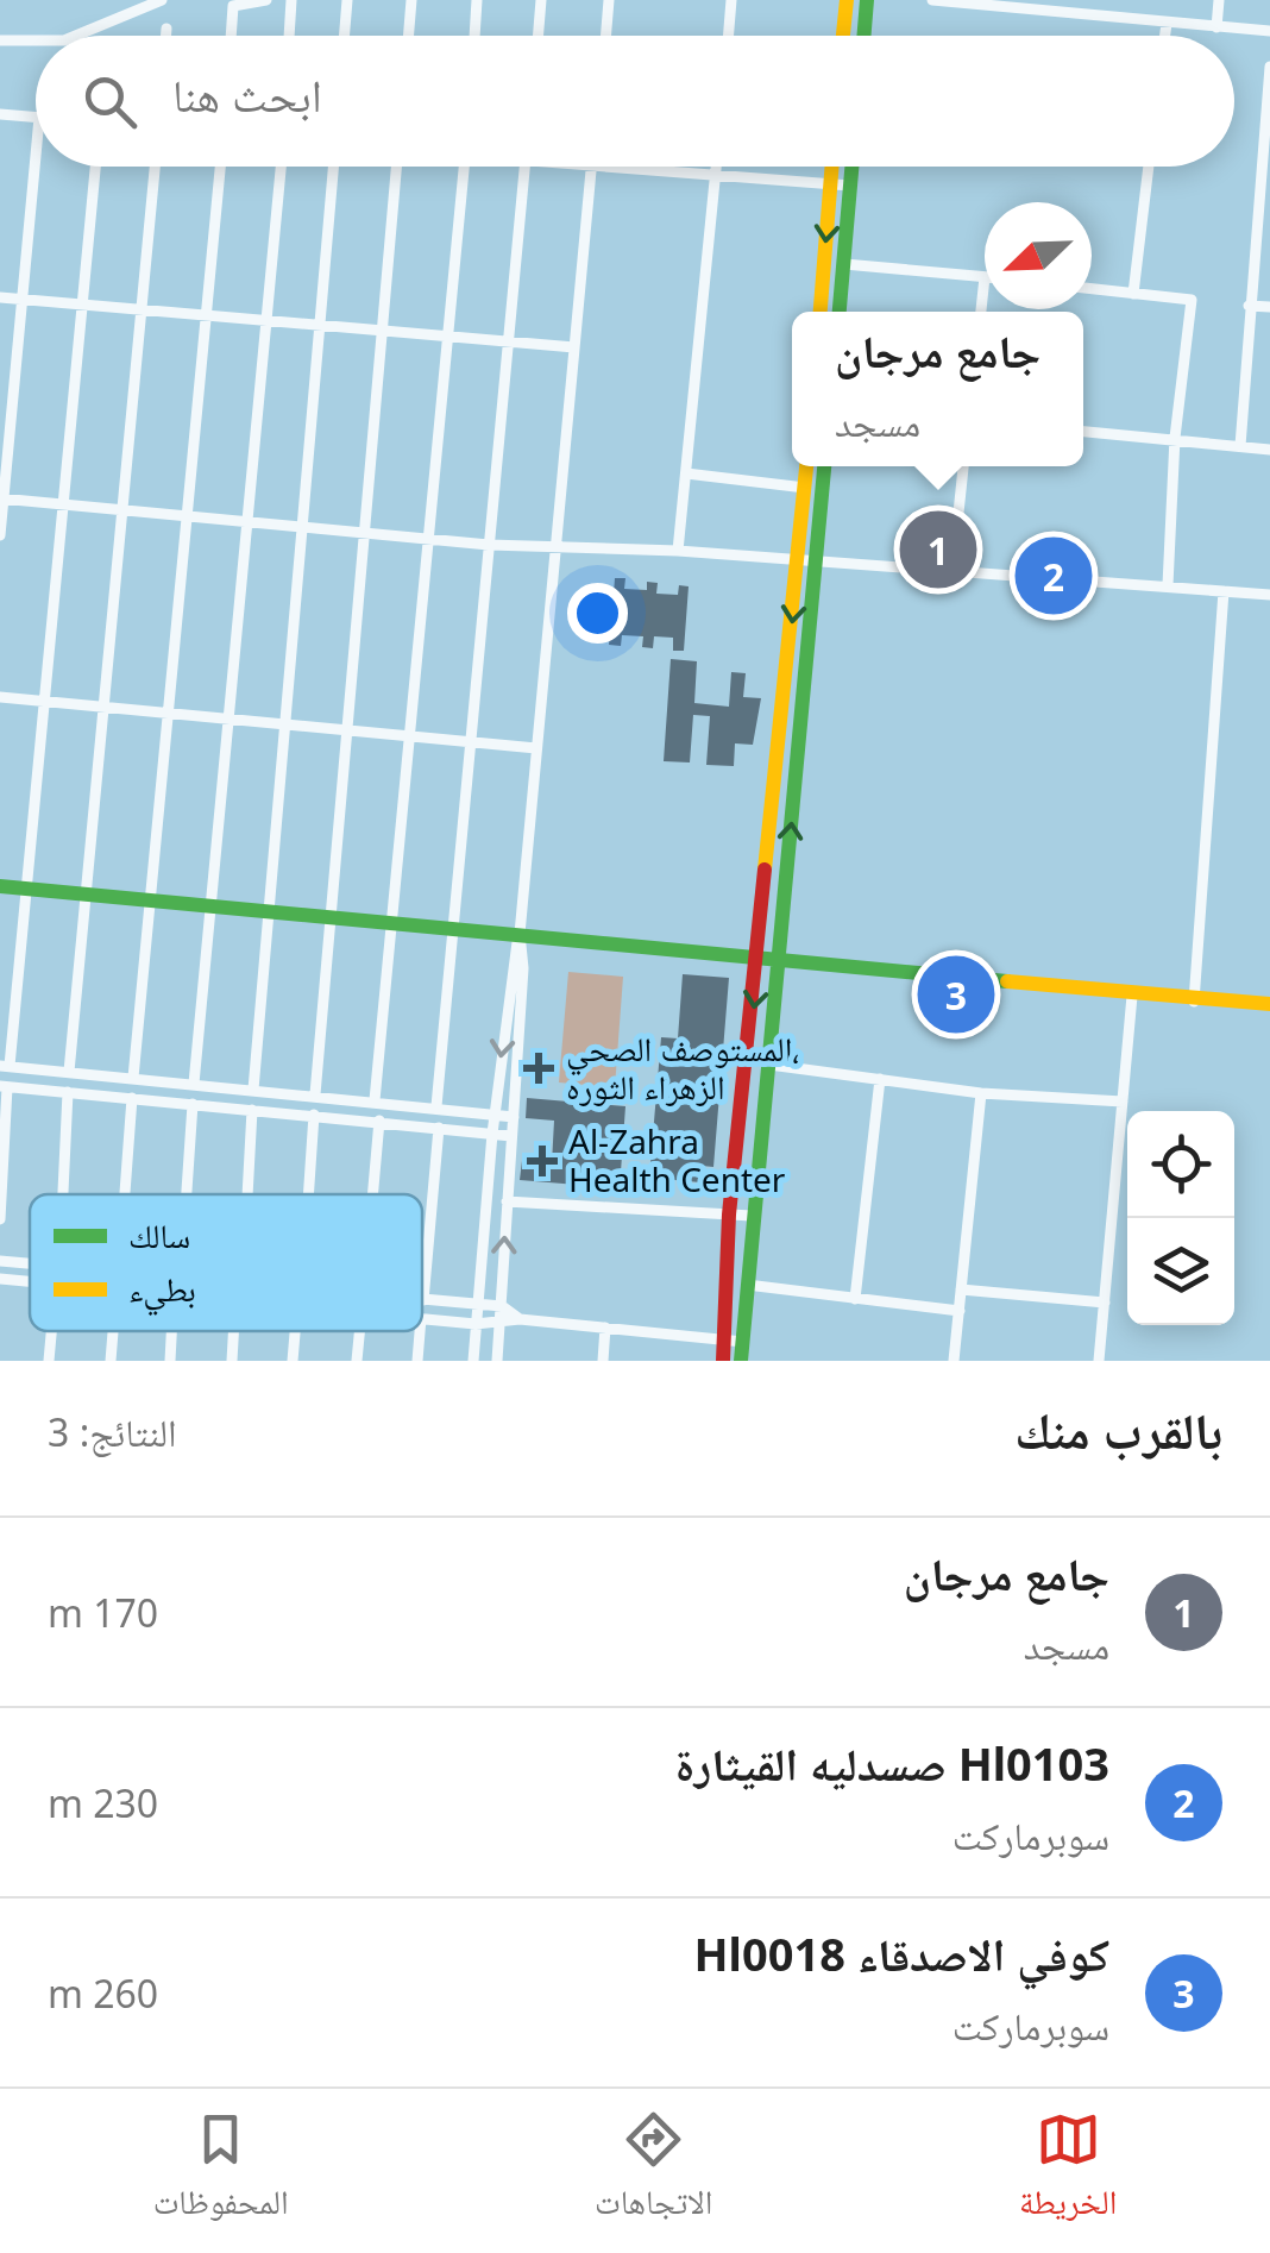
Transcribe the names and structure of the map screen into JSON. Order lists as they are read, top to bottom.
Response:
{
  "places": {
    "health": ["المستوصف الصحي، الزهراء الثوره", "Al-Zahra Health Center"]
  },
  "legend": ["سالك", "بطيء"],
  "north": "bottom left",
  "page": {
    "search": "ابحث هنا",
    "popup": ["جامع مرجان", "مسجد"],
    "pins": ["1", "2", "3"],
    "heading": ["بالقرب منك", "النتائج: 3"],
    "list": [
      {
        "mark": "1",
        "name": "جامع مرجان",
        "note": "مسجد",
        "value": "170 m"
      },
      {
        "mark": "2",
        "name": "Hl0103 صسدليه القيثارة",
        "note": "سوبرماركت",
        "value": "230 m"
      },
      {
        "mark": "3",
        "name": "كوفي الاصدقاء Hl0018",
        "note": "سوبرماركت",
        "value": "260 m"
      }
    ],
    "nav": ["الخريطة", "الاتجاهات", "المحفوظات"]
  }
}
